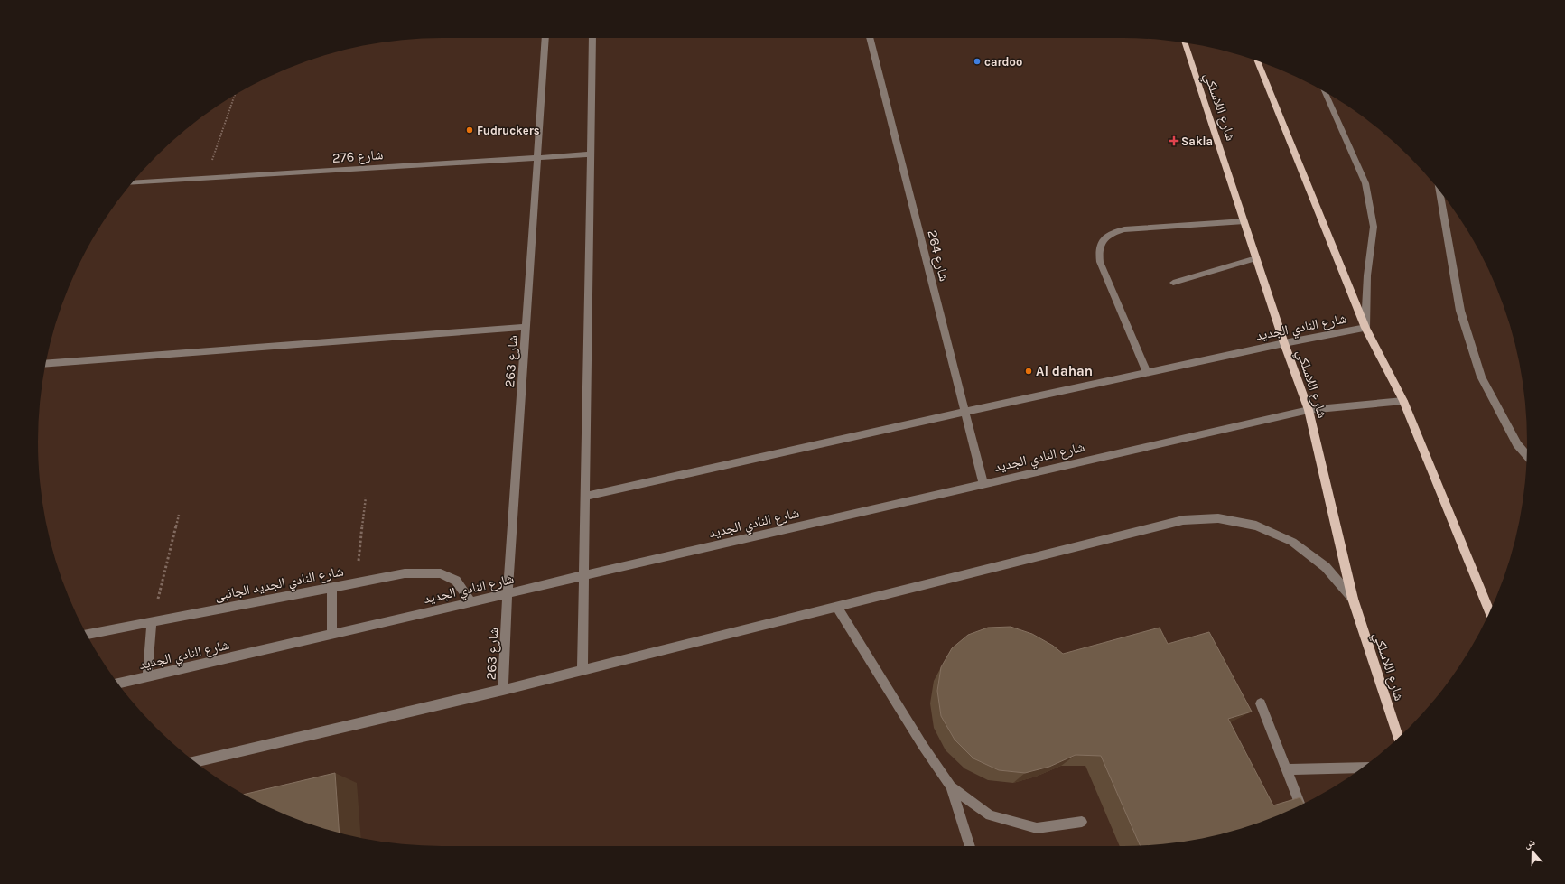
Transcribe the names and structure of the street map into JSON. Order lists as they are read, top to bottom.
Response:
{
  "streets": {
    "main road": ["شارع اللاسلكي"],
    "street": [
      "شارع 276",
      "شارع 264",
      "شارع النادي الجديد",
      "شارع 263",
      "شارع النادي الجديد الجانبى"
    ]
  },
  "crossings": [
    ["شارع اللاسلكي", "شارع النادي الجديد"],
    ["شارع 276", "شارع 263"],
    ["شارع 264", "شارع النادي الجديد"],
    ["شارع النادي الجديد", "شارع 263"],
    ["شارع النادي الجديد", "شارع النادي الجديد الجانبى"]
  ],
  "places": {
    "other": ["cardoo", "Fudruckers", "Al dahan"],
    "health": ["Sakla"]
  },
  "north": "top"
}
